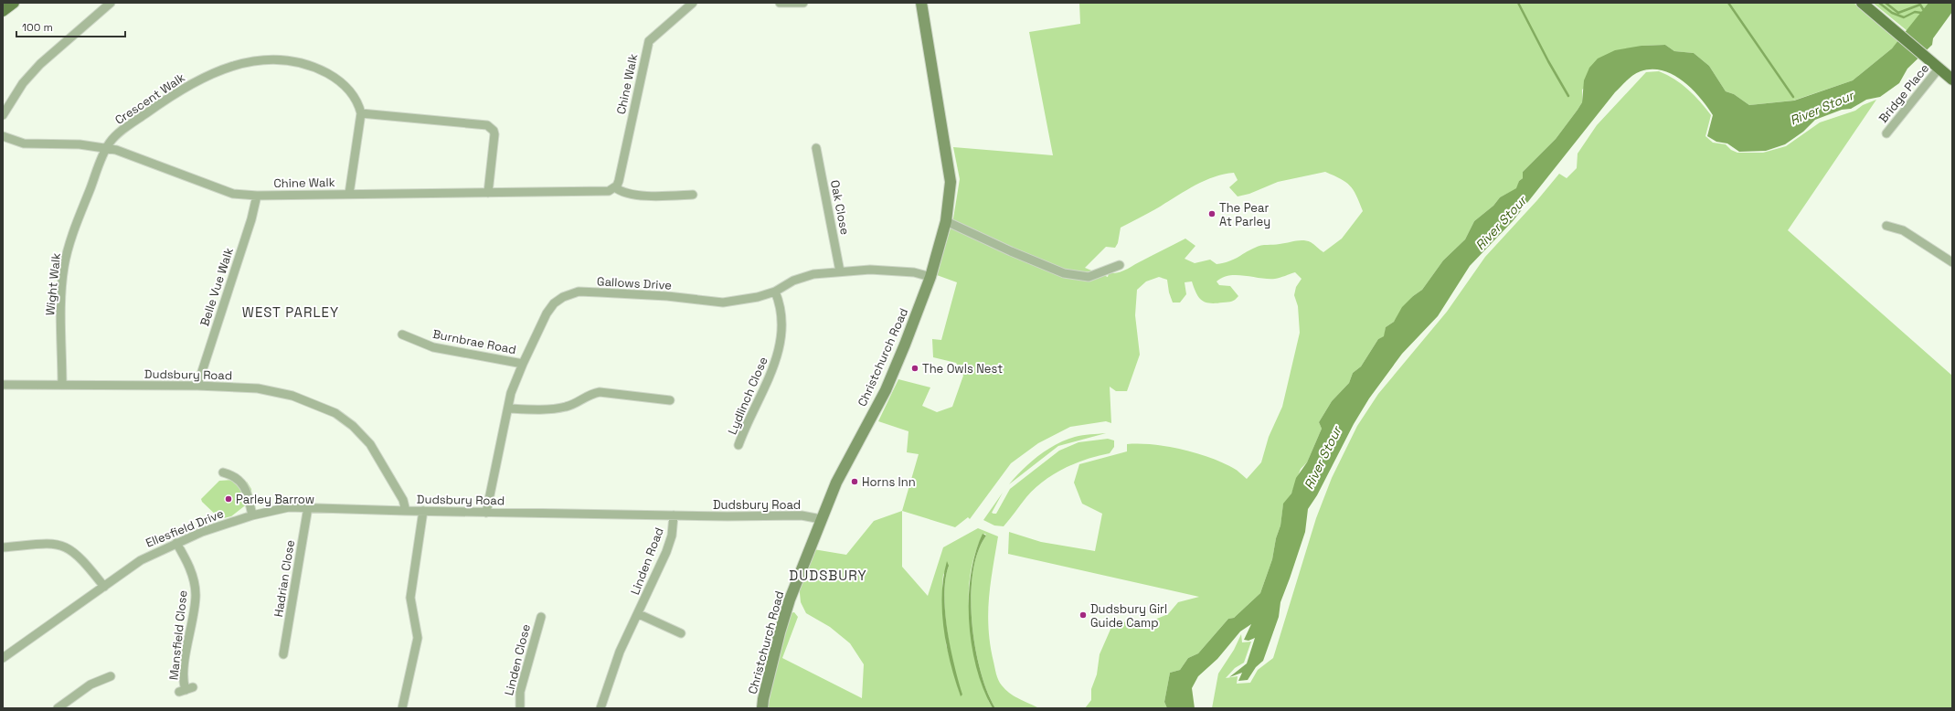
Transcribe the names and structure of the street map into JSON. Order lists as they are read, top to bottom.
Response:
{
  "streets": {
    "main road": ["Christchurch Road"],
    "street": [
      "Chine Walk",
      "Bridge Place",
      "Crescent Walk",
      "Oak Close",
      "Gallows Drive",
      "Wight Walk",
      "Belle Vue Walk",
      "Burnbrae Road",
      "Dudsbury Road",
      "Lydlinch Close",
      "Ellesfield Drive",
      "Linden Road",
      "Hadrian Close",
      "Mansfield Close",
      "Linden Close"
    ]
  },
  "crossings": [
    ["Chine Walk", "Crescent Walk"],
    ["Chine Walk", "Wight Walk"],
    ["Chine Walk", "Belle Vue Walk"],
    ["Crescent Walk", "Wight Walk"],
    ["Oak Close", "Gallows Drive"],
    ["Gallows Drive", "Burnbrae Road"],
    ["Gallows Drive", "Christchurch Road"],
    ["Gallows Drive", "Dudsbury Road"],
    ["Gallows Drive", "Lydlinch Close"],
    ["Wight Walk", "Dudsbury Road"],
    ["Belle Vue Walk", "Dudsbury Road"],
    ["Christchurch Road", "Dudsbury Road"],
    ["Dudsbury Road", "Ellesfield Drive"],
    ["Dudsbury Road", "Linden Road"],
    ["Ellesfield Drive", "Hadrian Close"],
    ["Ellesfield Drive", "Mansfield Close"]
  ],
  "districts": ["WEST PARLEY", "DUDSBURY"],
  "water": ["River Stour"],
  "places": [
    "The Pear At Parley",
    "The Owls Nest",
    "Horns Inn",
    "Parley Barrow",
    "Dudsbury Girl Guide Camp"
  ],
  "scale_bar": "100 m"
}
